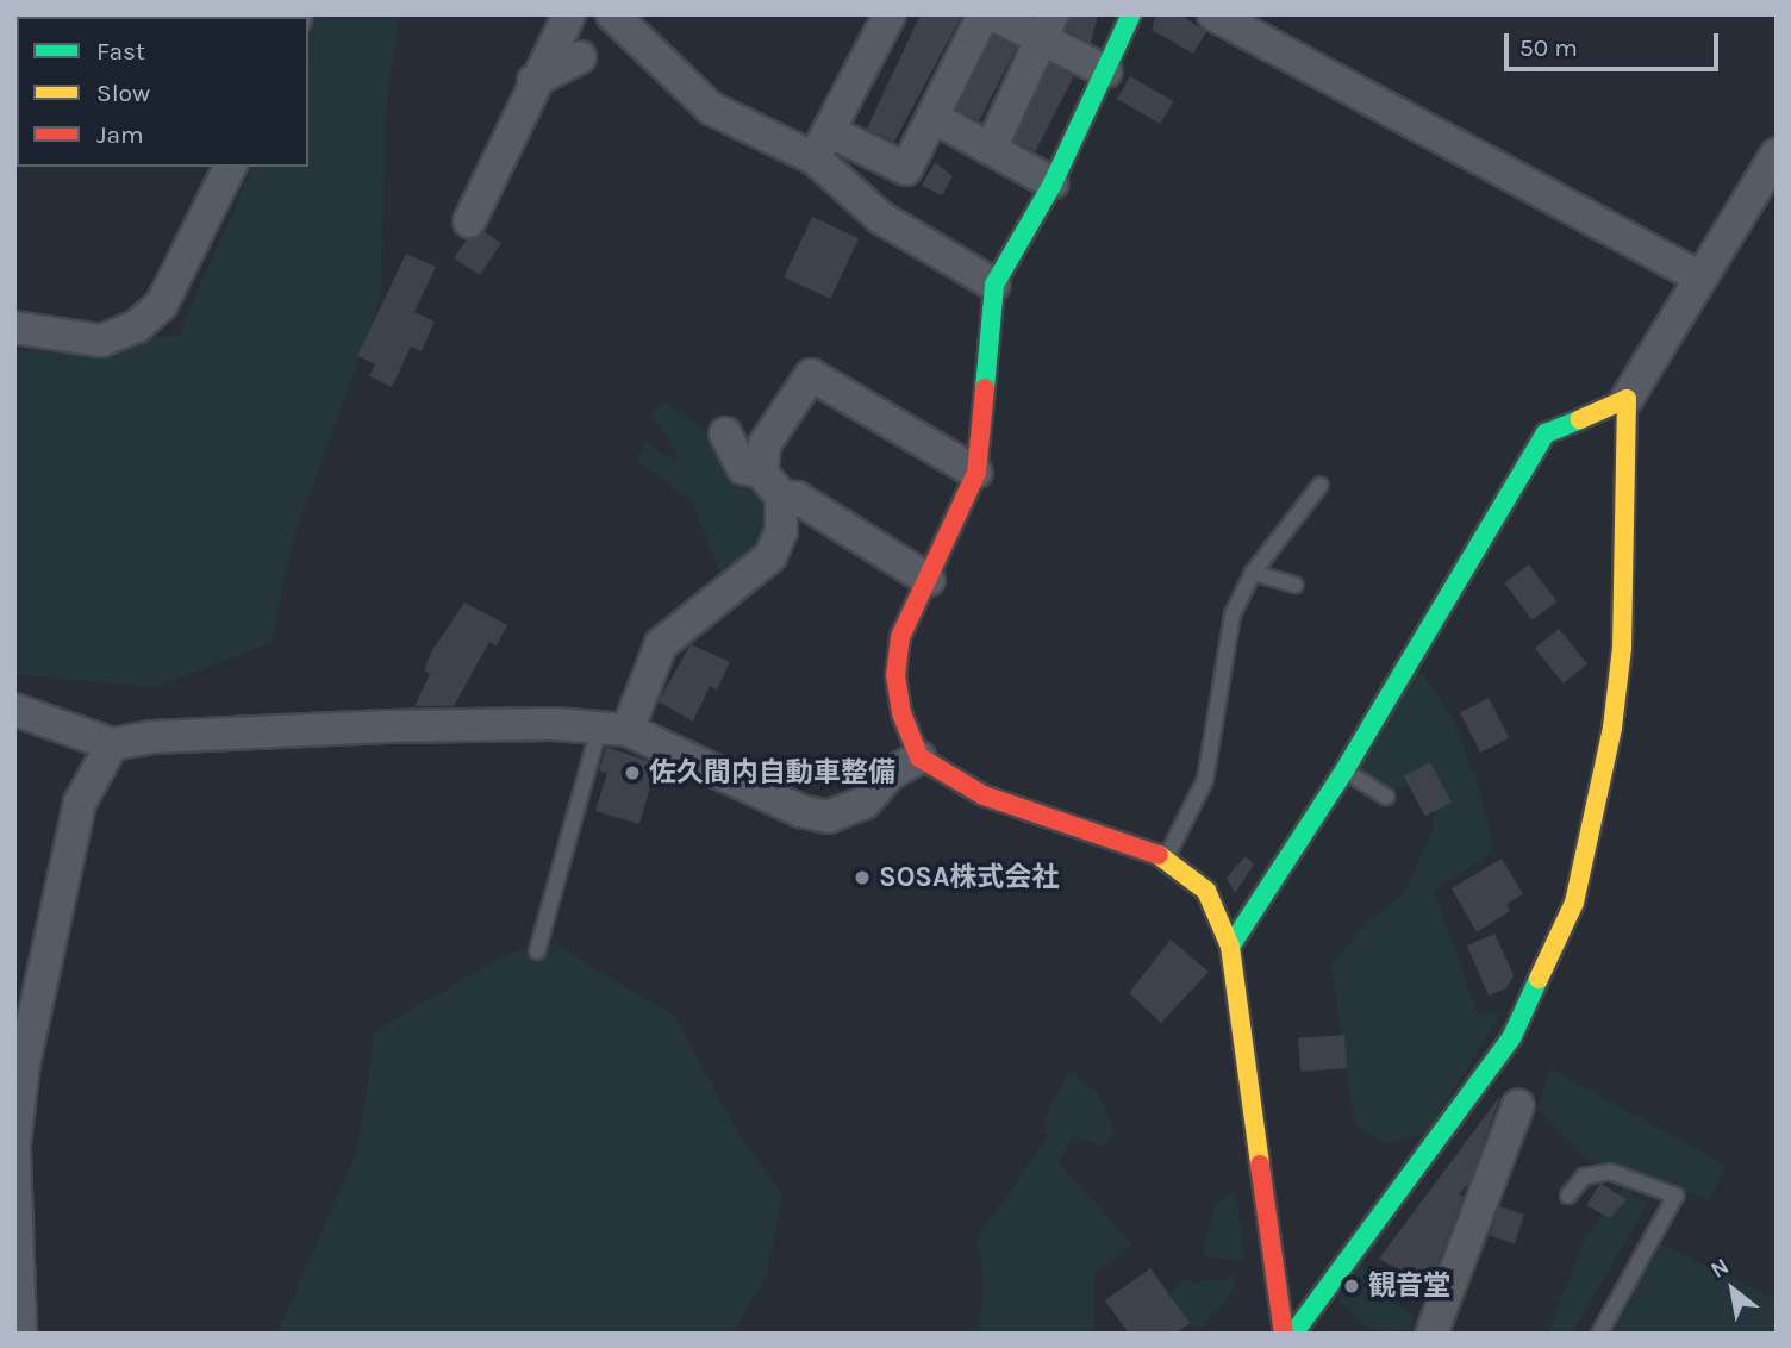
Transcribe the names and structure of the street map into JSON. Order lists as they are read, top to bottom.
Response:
{
  "places": ["佐久間内自動車整備", "SOSA株式会社", "観音堂"],
  "legend": ["Fast", "Slow", "Jam"],
  "scale_bar": "50 m",
  "north": "top left"
}
